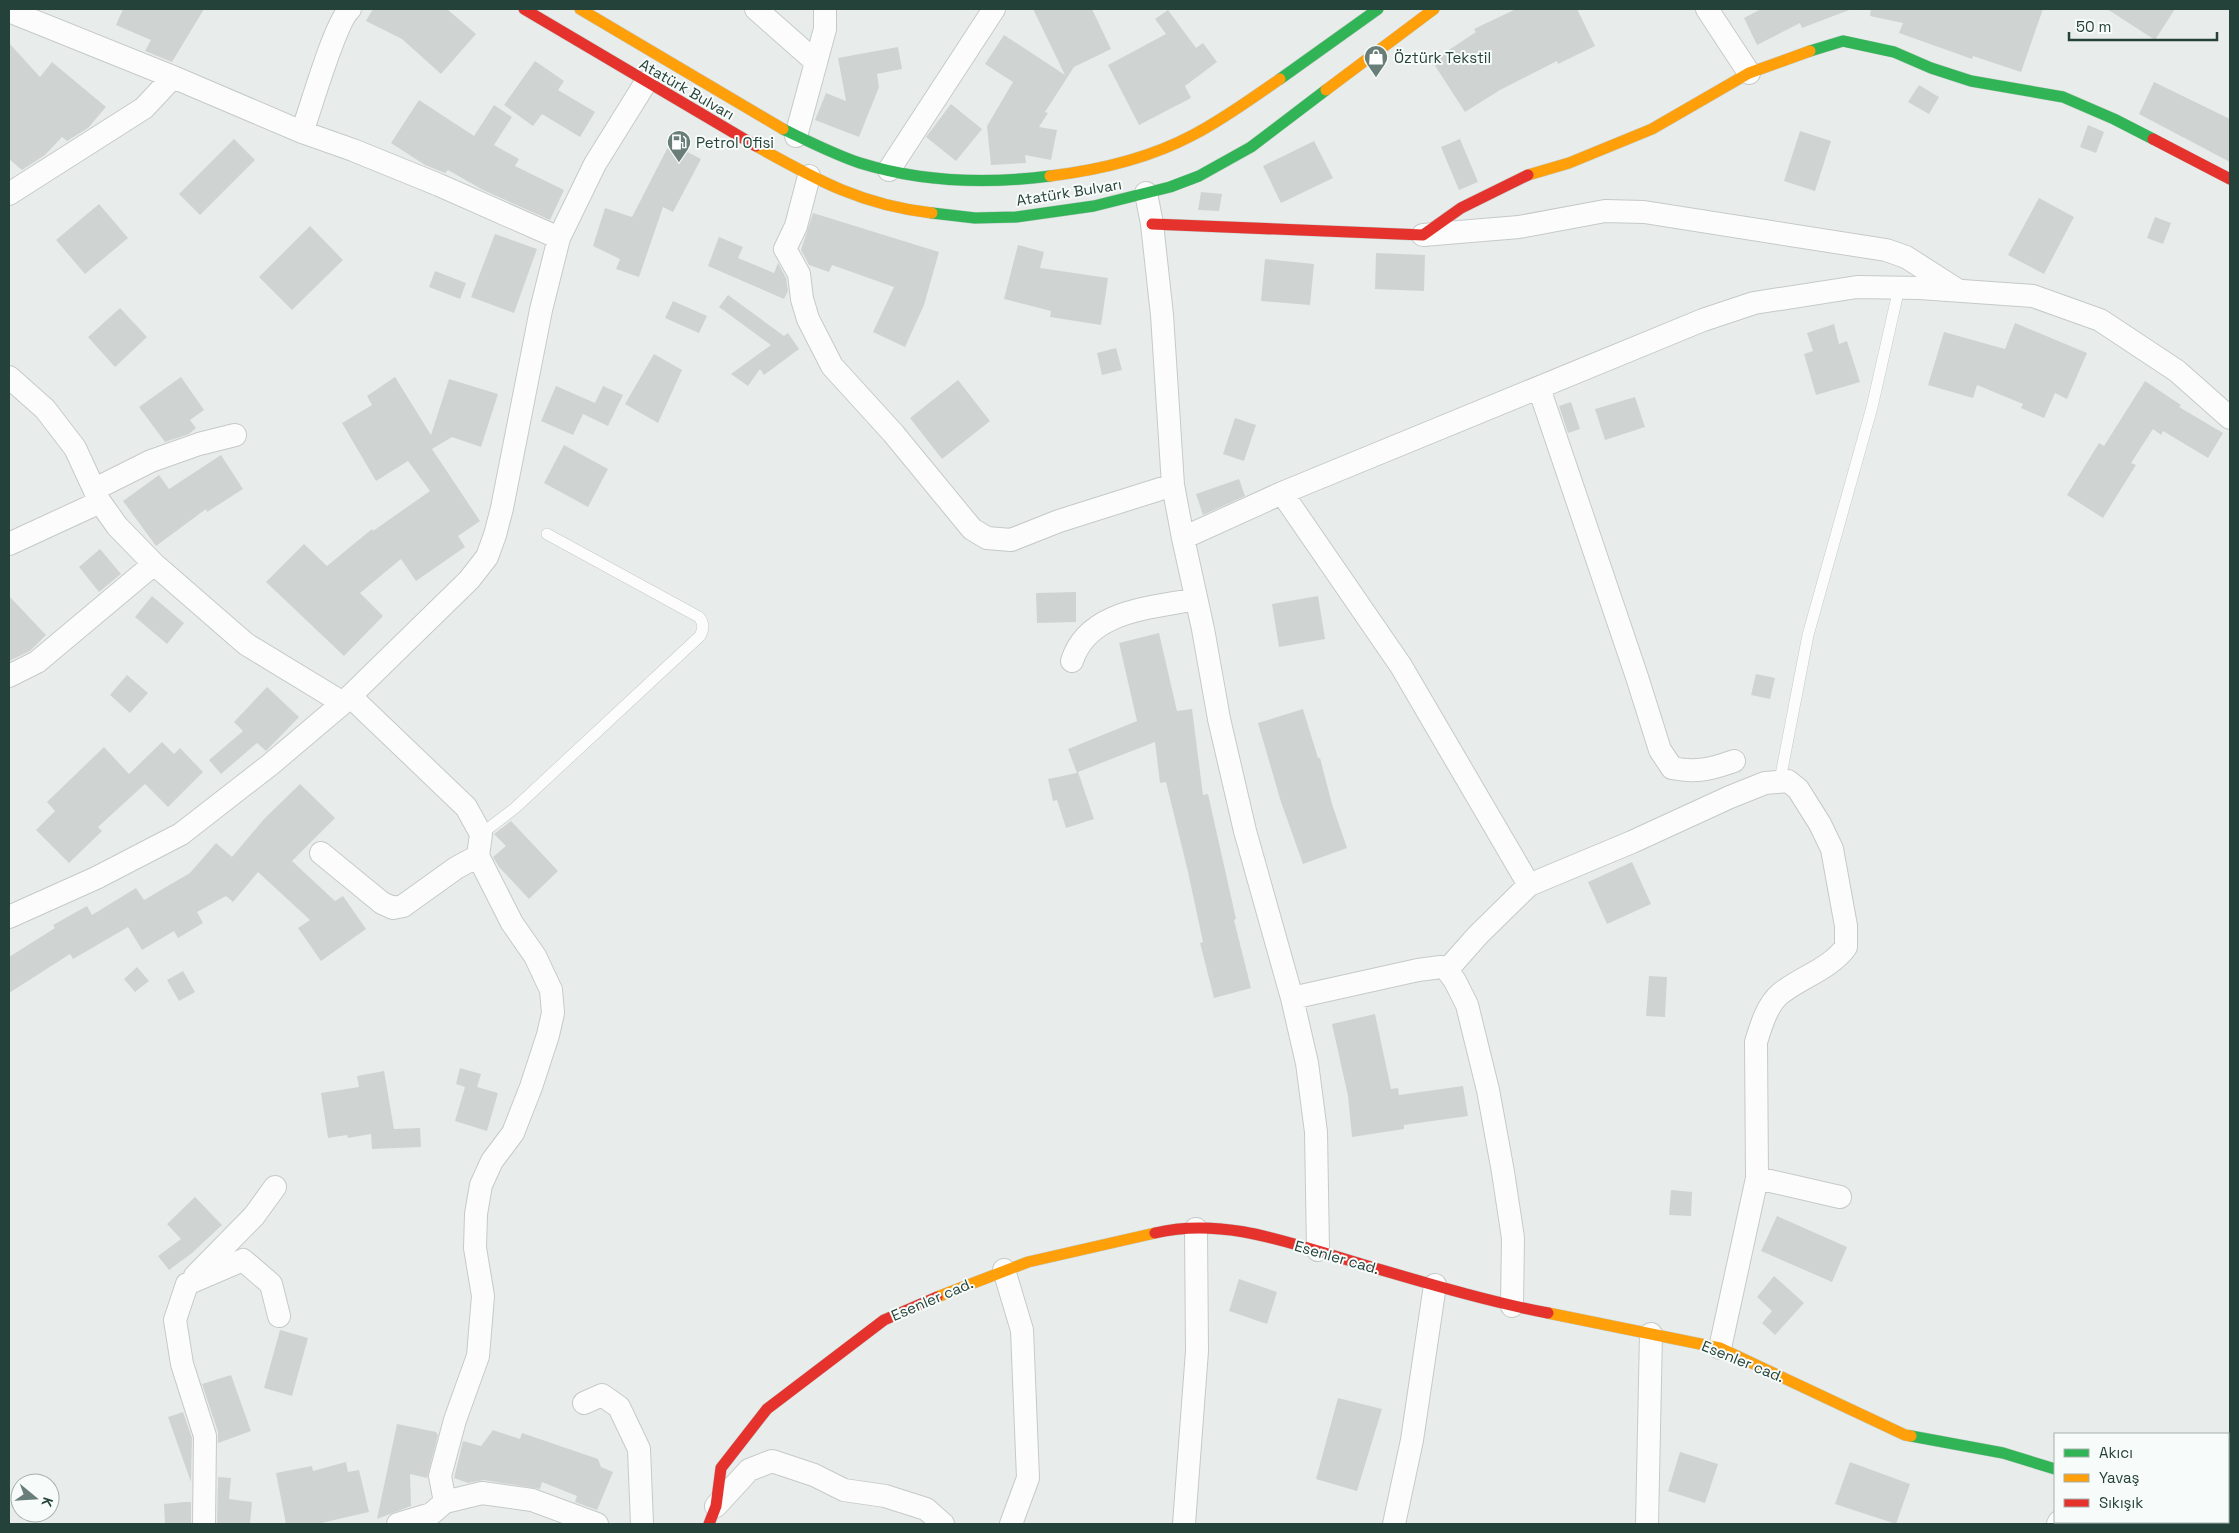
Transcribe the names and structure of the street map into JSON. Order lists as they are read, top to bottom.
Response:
{
  "streets": {
    "main road": ["Atatürk Bulvarı", "Esenler cad."]
  },
  "places": {
    "shop": ["Öztürk Tekstil"],
    "fuel station": ["Petrol Ofisi"]
  },
  "legend": ["Akıcı", "Yavaş", "Sıkışık"],
  "scale_bar": "50 m",
  "north": "right"
}
